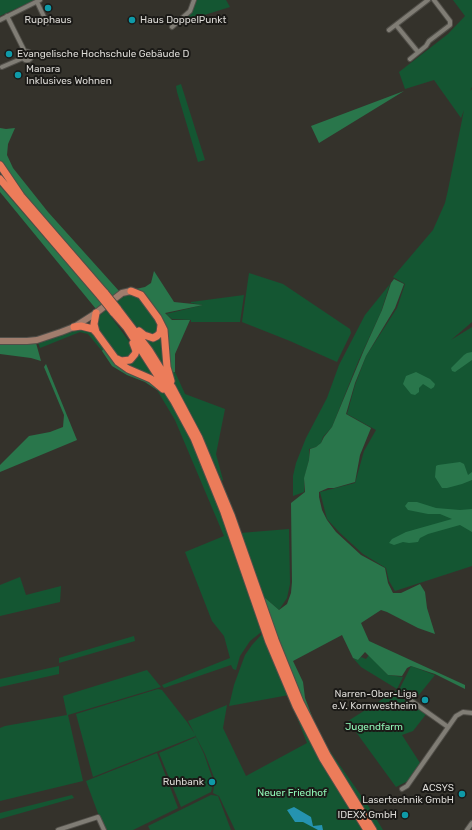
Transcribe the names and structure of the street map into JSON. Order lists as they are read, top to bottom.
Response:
{
  "parks": ["Jugendfarm", "Neuer Friedhof"],
  "places": [
    "Rupphaus",
    "Haus DoppelPunkt",
    "Evangelische Hochschule Gebäude D",
    "Manara Inklusives Wohnen",
    "Narren-Ober-Liga e.V. Kornwestheim",
    "Ruhbank",
    "ACSYS Lasertechnik GmbH",
    "IDEXX GmbH"
  ]
}
